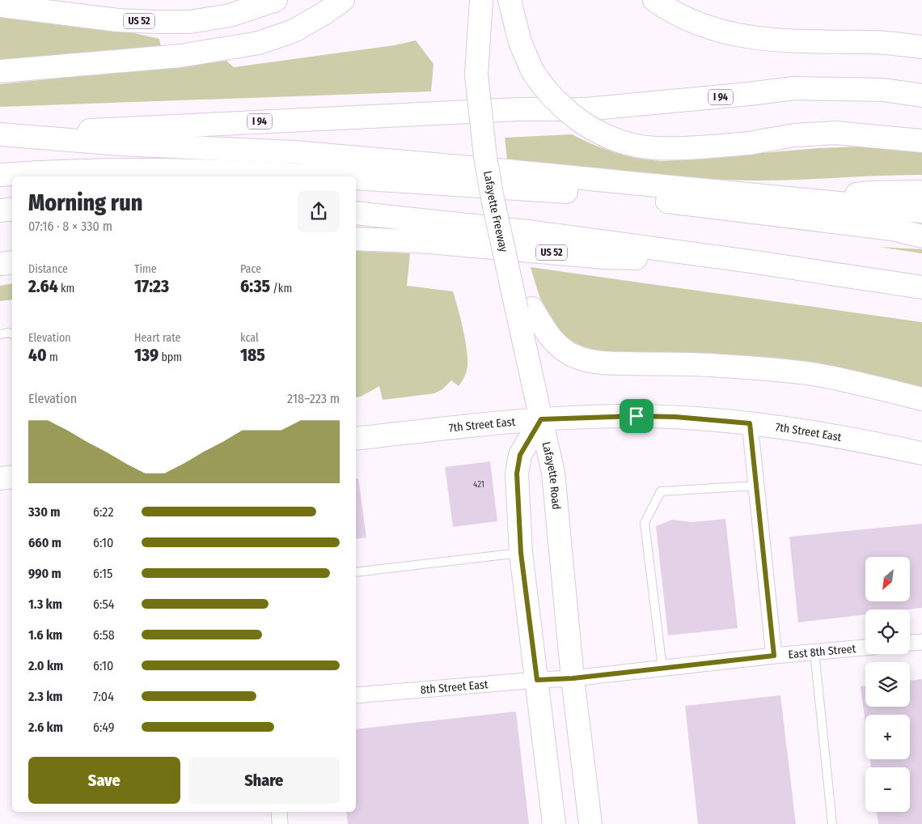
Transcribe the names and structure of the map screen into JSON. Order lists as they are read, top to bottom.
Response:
{
  "streets": {
    "main road": [
      "US 52",
      "I 94",
      "Lafayette Freeway",
      "7th Street East",
      "Lafayette Road"
    ],
    "street": ["East 8th Street", "8th Street East"]
  },
  "crossings": [
    ["7th Street East", "Lafayette Road"],
    ["Lafayette Road", "East 8th Street"],
    ["Lafayette Road", "8th Street East"],
    ["East 8th Street", "8th Street East"]
  ],
  "house_numbers": ["421"],
  "north": "bottom left",
  "page": {
    "heading": ["Morning run", "07:16 · 8 × 330 m"],
    "stats": [
      ["Distance", "2.64 km"],
      ["Time", "17:23"],
      ["Pace", "6:35 /km"],
      ["Elevation", "40 m"],
      ["Heart rate", "139 bpm"],
      ["kcal", "185"]
    ],
    "chart": ["Elevation", "218–223 m"],
    "list": [
      {
        "name": "330 m",
        "note": "6:22"
      },
      {
        "name": "660 m",
        "note": "6:10"
      },
      {
        "name": "990 m",
        "note": "6:15"
      },
      {
        "name": "1.3 km",
        "note": "6:54"
      },
      {
        "name": "1.6 km",
        "note": "6:58"
      },
      {
        "name": "2.0 km",
        "note": "6:10"
      },
      {
        "name": "2.3 km",
        "note": "7:04"
      },
      {
        "name": "2.6 km",
        "note": "6:49"
      }
    ],
    "map_buttons": ["+", "−"],
    "buttons": ["Save", "Share"]
  }
}
